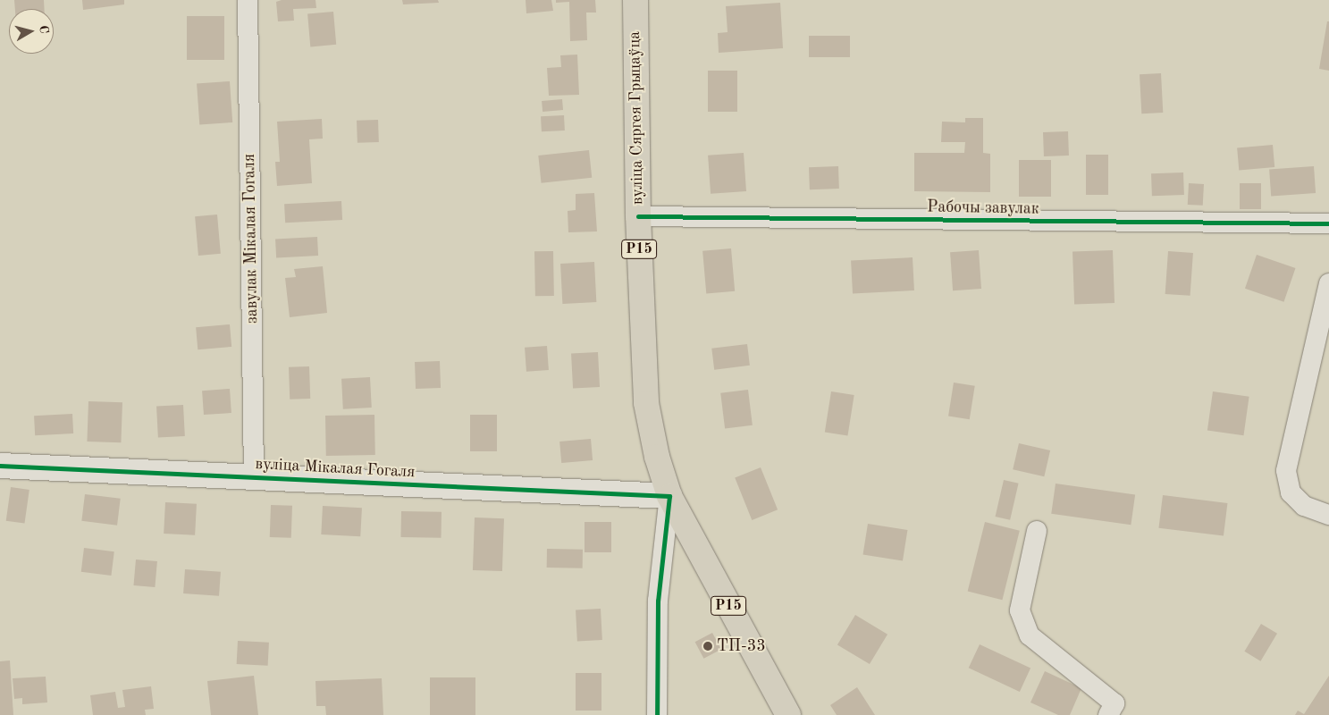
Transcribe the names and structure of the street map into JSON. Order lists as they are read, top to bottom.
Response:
{
  "streets": {
    "main road": ["вуліца Сяргея Грыцаўца", "Р15"],
    "street": ["Рабочы завулак", "завулак Мікалая Гогаля", "вуліца Мікалая Гогаля"]
  },
  "crossings": [
    ["вуліца Сяргея Грыцаўца", "Рабочы завулак"],
    ["вуліца Сяргея Грыцаўца", "Р15"],
    ["вуліца Сяргея Грыцаўца", "вуліца Мікалая Гогаля"],
    ["завулак Мікалая Гогаля", "вуліца Мікалая Гогаля"],
    ["Р15", "вуліца Мікалая Гогаля"]
  ],
  "places": ["ТП-33"],
  "north": "right"
}
